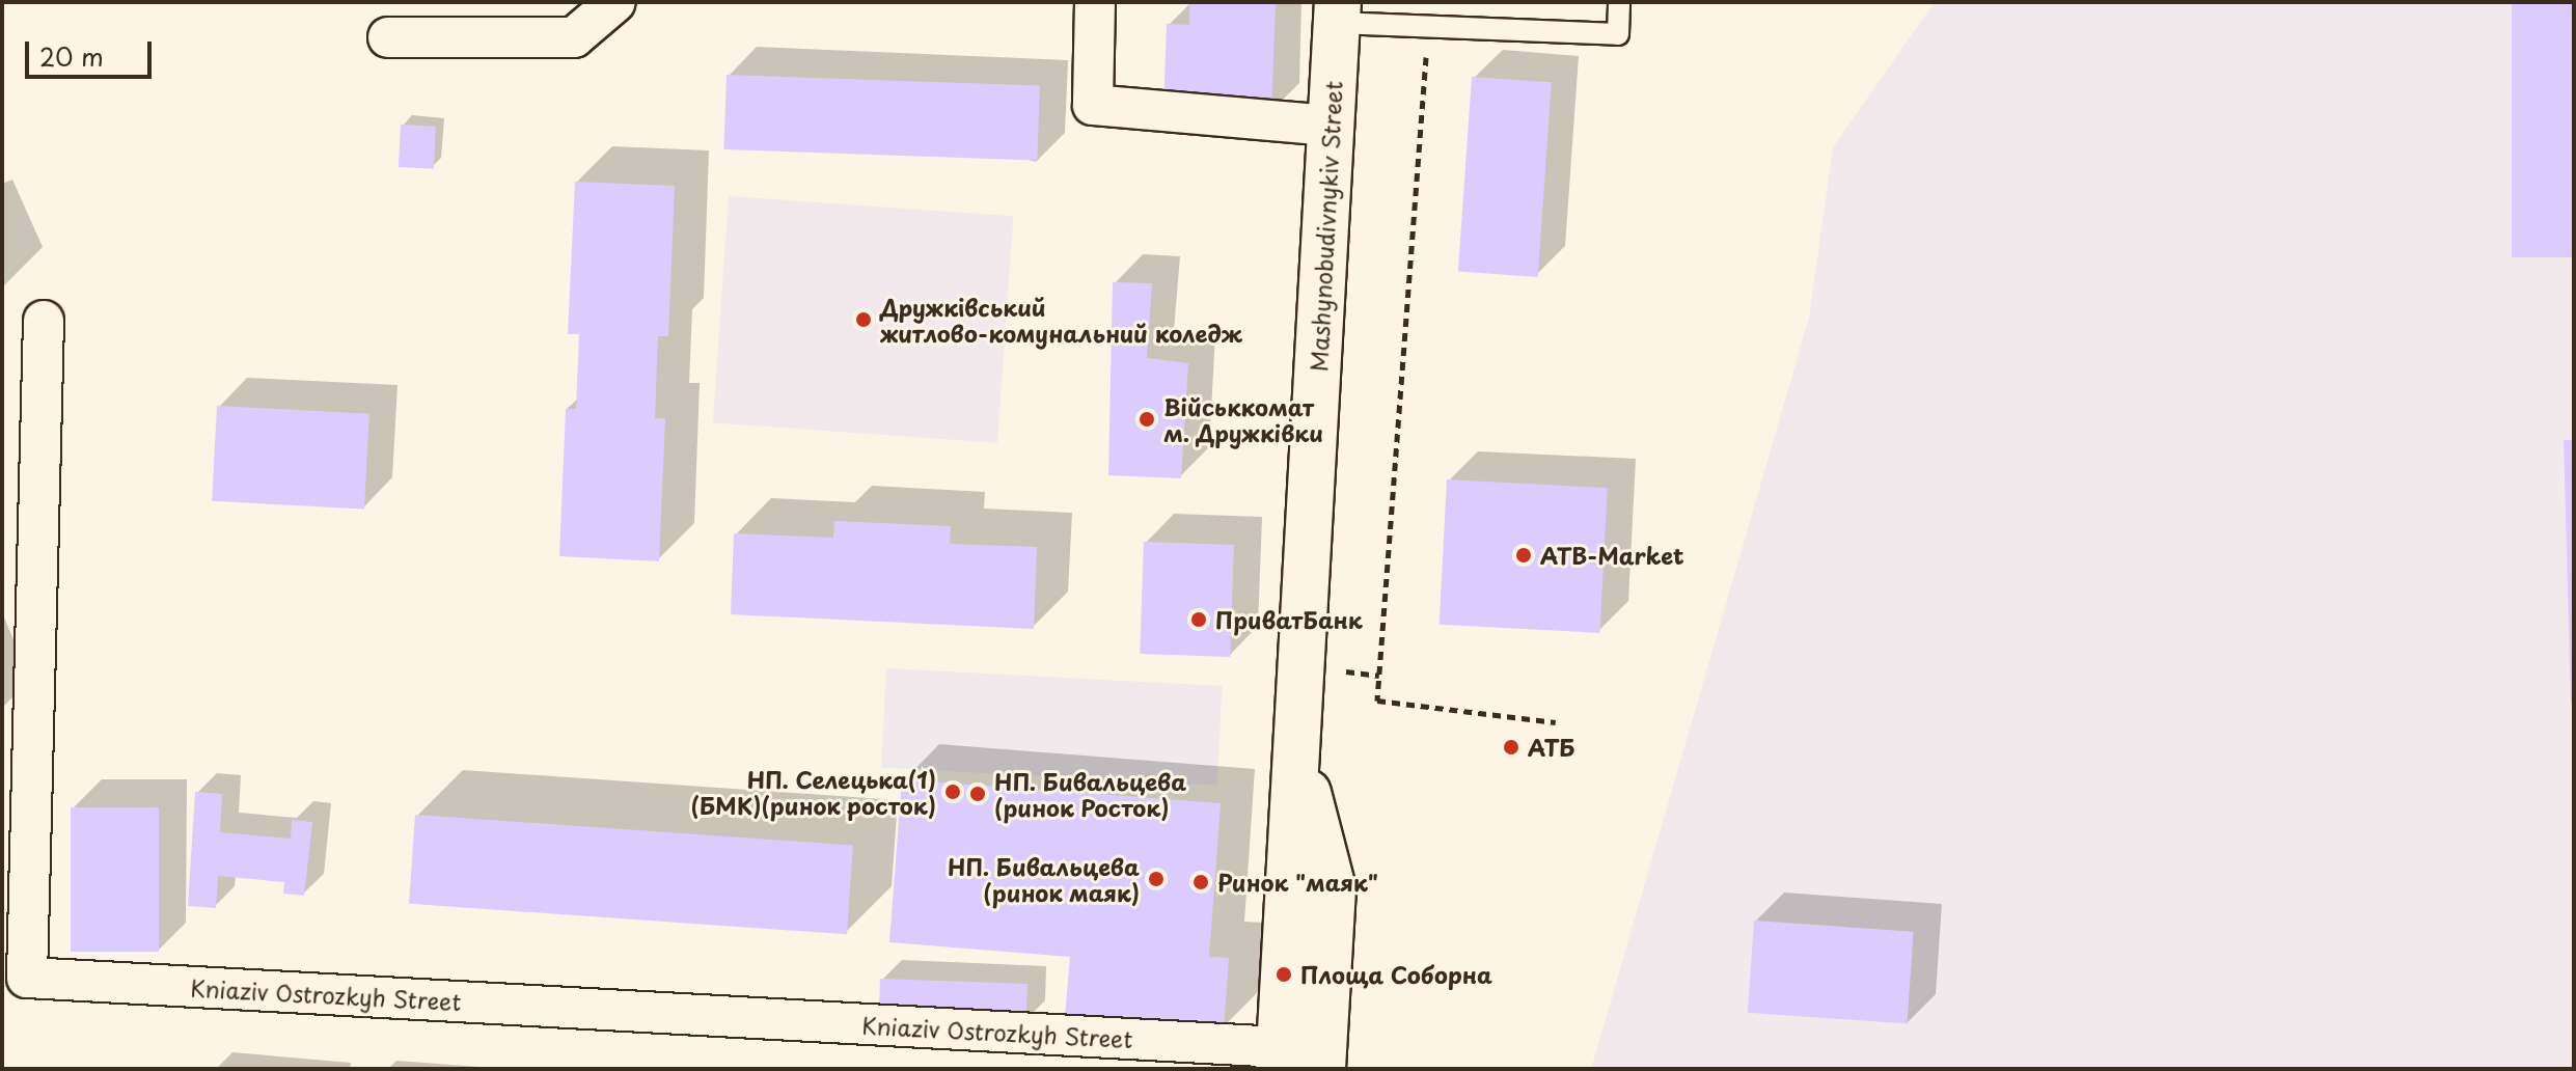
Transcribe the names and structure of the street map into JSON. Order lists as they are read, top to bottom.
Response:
{
  "streets": {
    "street": ["Mashynobudivnykiv Street", "Kniaziv Ostrozkyh Street"]
  },
  "crossings": [
    ["Mashynobudivnykiv Street", "Kniaziv Ostrozkyh Street"]
  ],
  "places": [
    "Дружківський житлово-комунальний коледж",
    "Військкомат м. Дружківки",
    "ATB-Market",
    "ПриватБанк",
    "АТБ",
    "НП. Селецька(1) (БМК)(ринок росток)",
    "НП. Бивальцева (ринок Росток)",
    "НП. Бивальцева (ринок маяк)",
    "Ринок \"маяк\"",
    "Площа Соборна"
  ],
  "scale_bar": "20 m"
}
